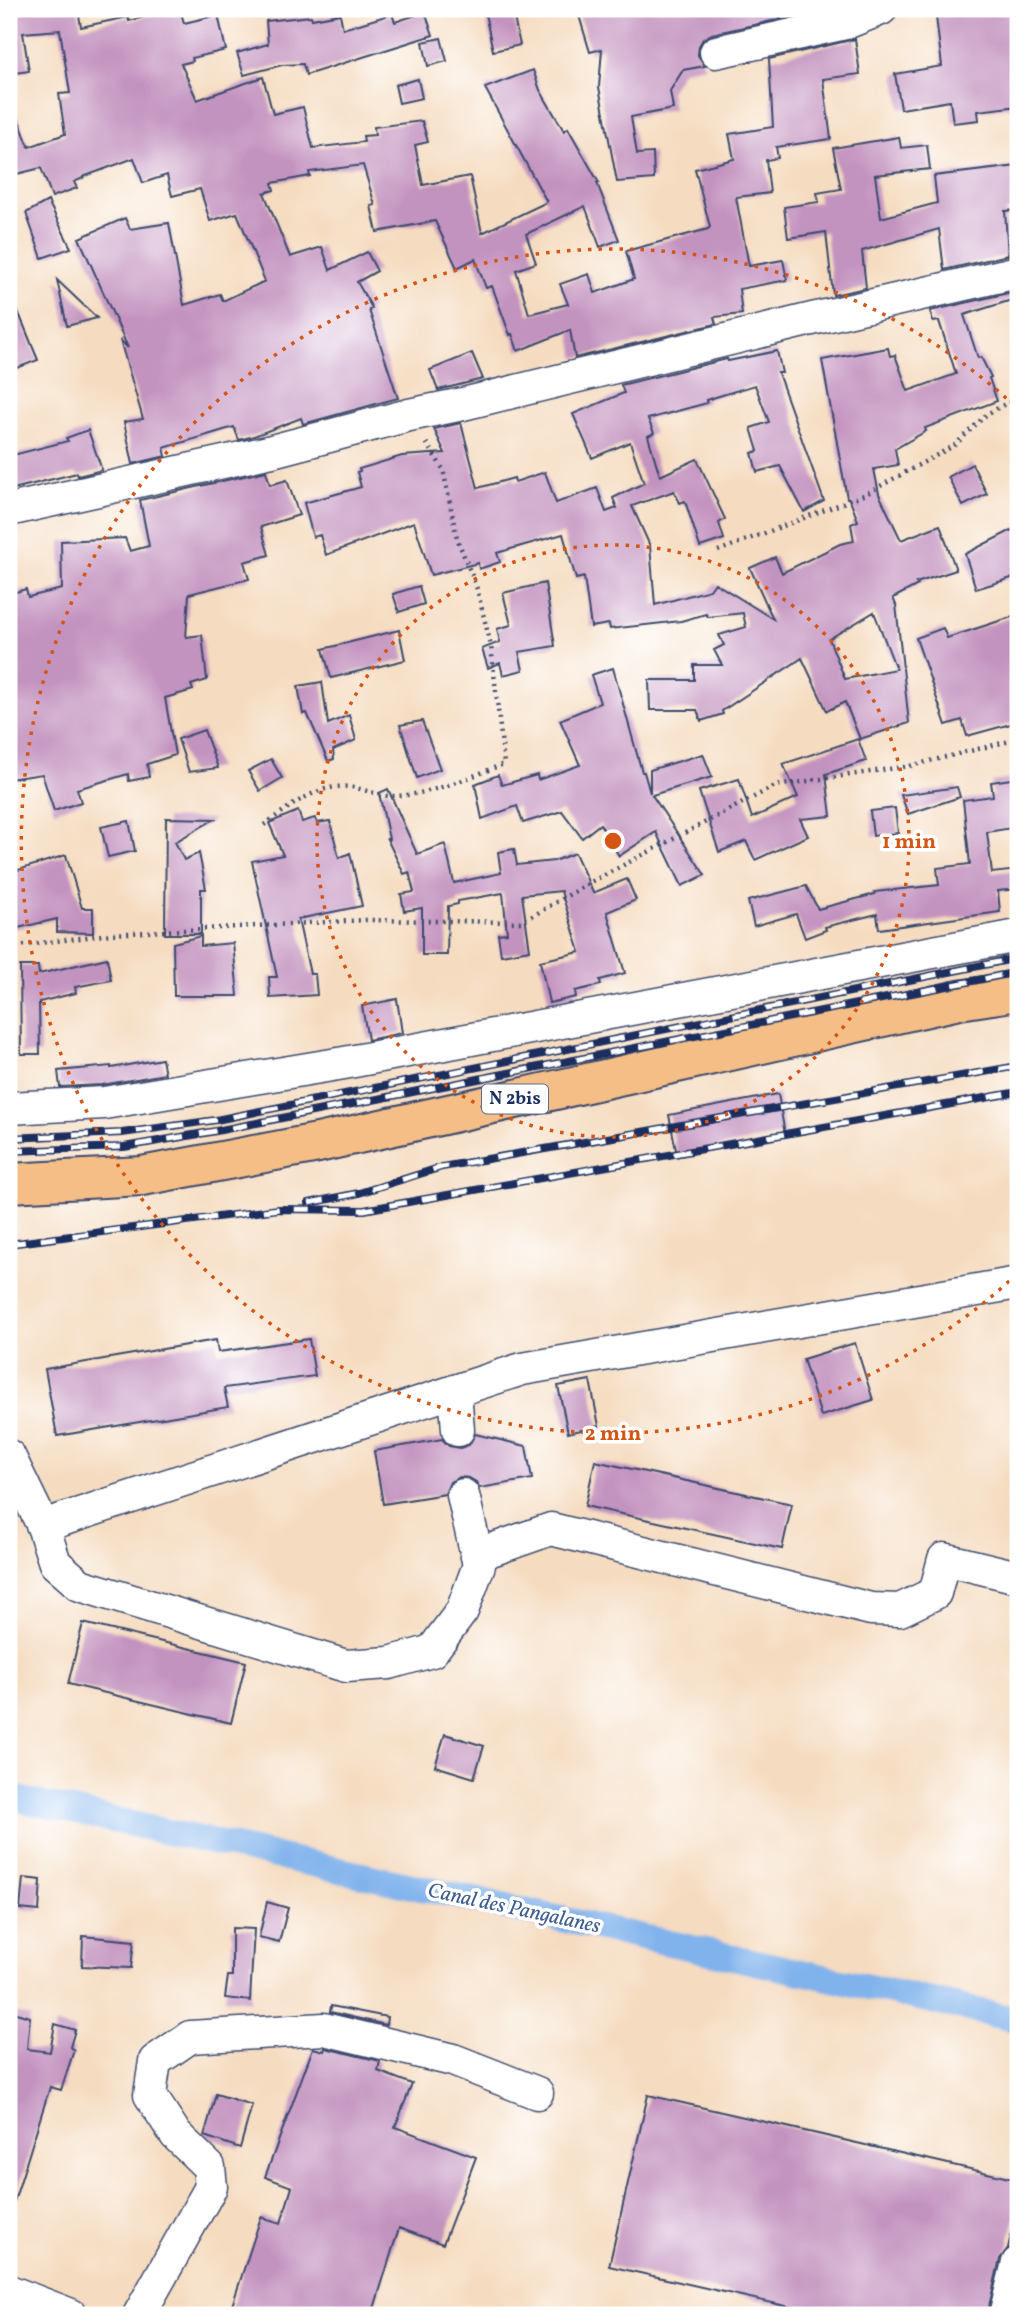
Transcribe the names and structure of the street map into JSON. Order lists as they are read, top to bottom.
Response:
{
  "streets": {
    "main road": ["N 2bis"]
  },
  "water": ["Canal des Pangalanes"],
  "rings": ["1 min", "2 min"]
}
